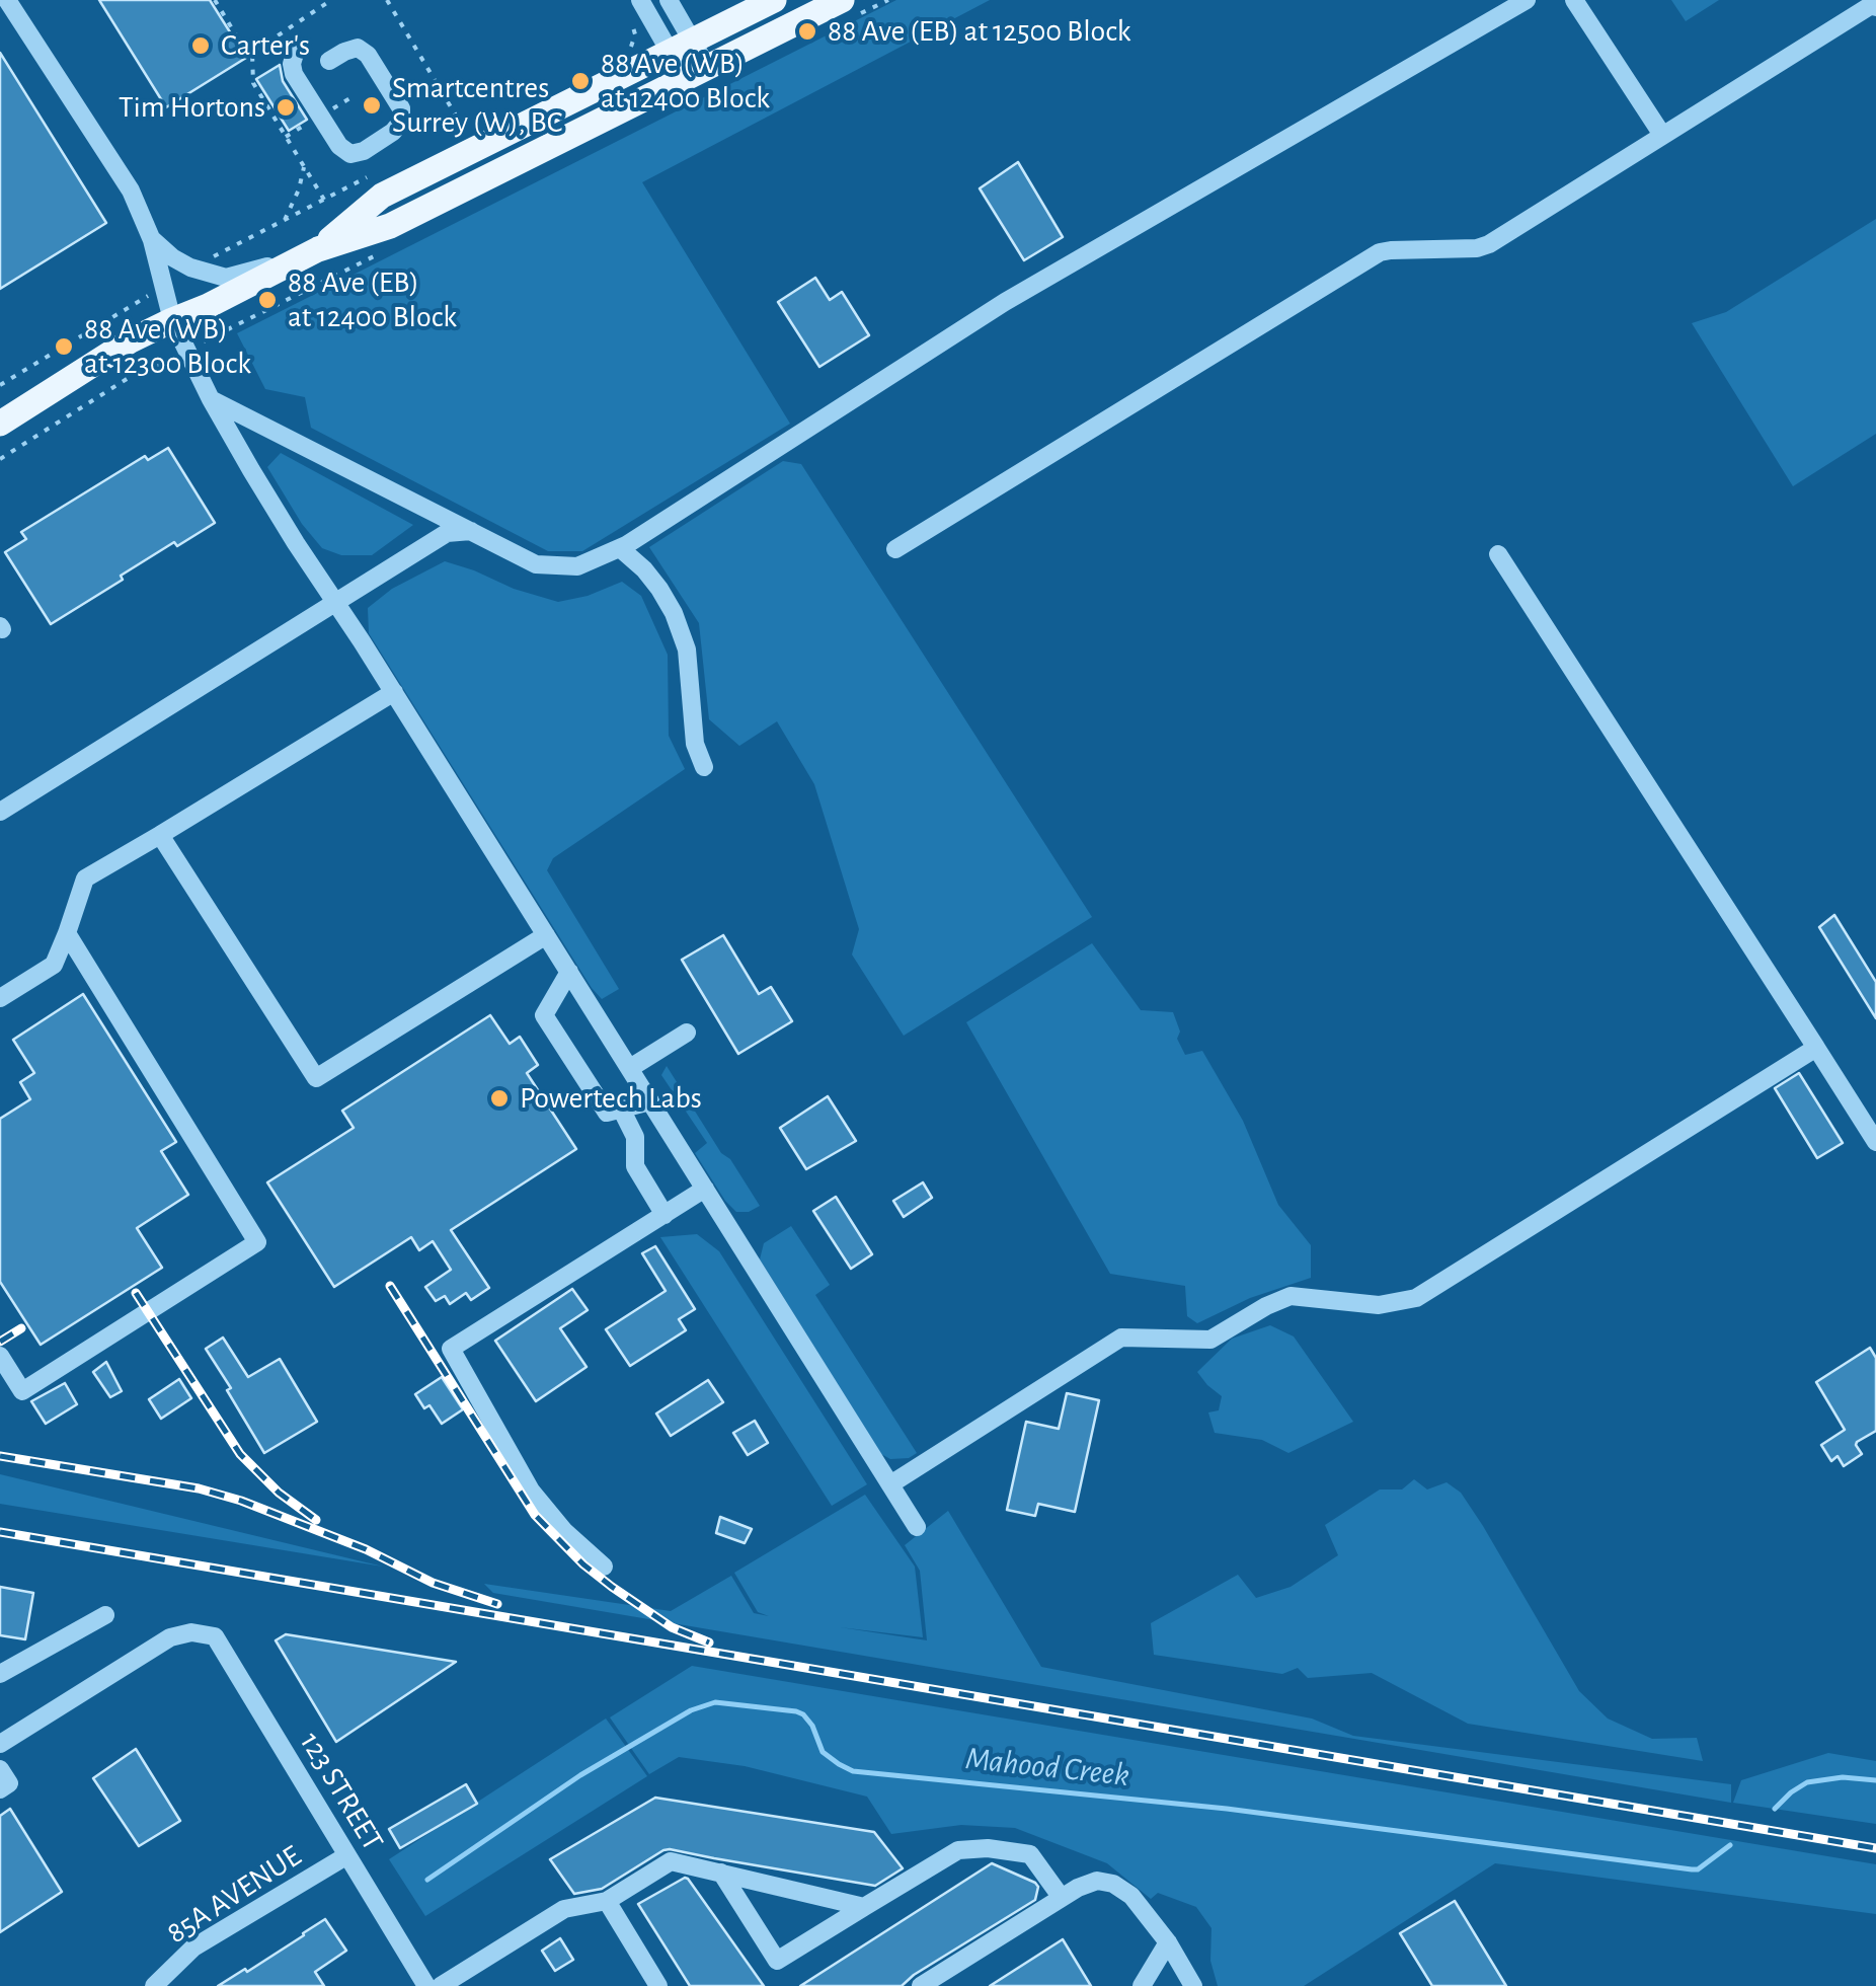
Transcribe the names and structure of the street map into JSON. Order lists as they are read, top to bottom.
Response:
{
  "streets": {
    "street": ["123 STREET", "85A AVENUE"]
  },
  "crossings": [
    ["123 STREET", "85A AVENUE"]
  ],
  "water": ["Mahood Creek"],
  "places": [
    "88 Ave (EB) at 12500 Block",
    "Carter's",
    "88 Ave (WB) at 12400 Block",
    "Smartcentres Surrey (W), BC",
    "Tim Hortons",
    "88 Ave (EB) at 12400 Block",
    "88 Ave (WB) at 12300 Block",
    "Powertech Labs"
  ]
}
